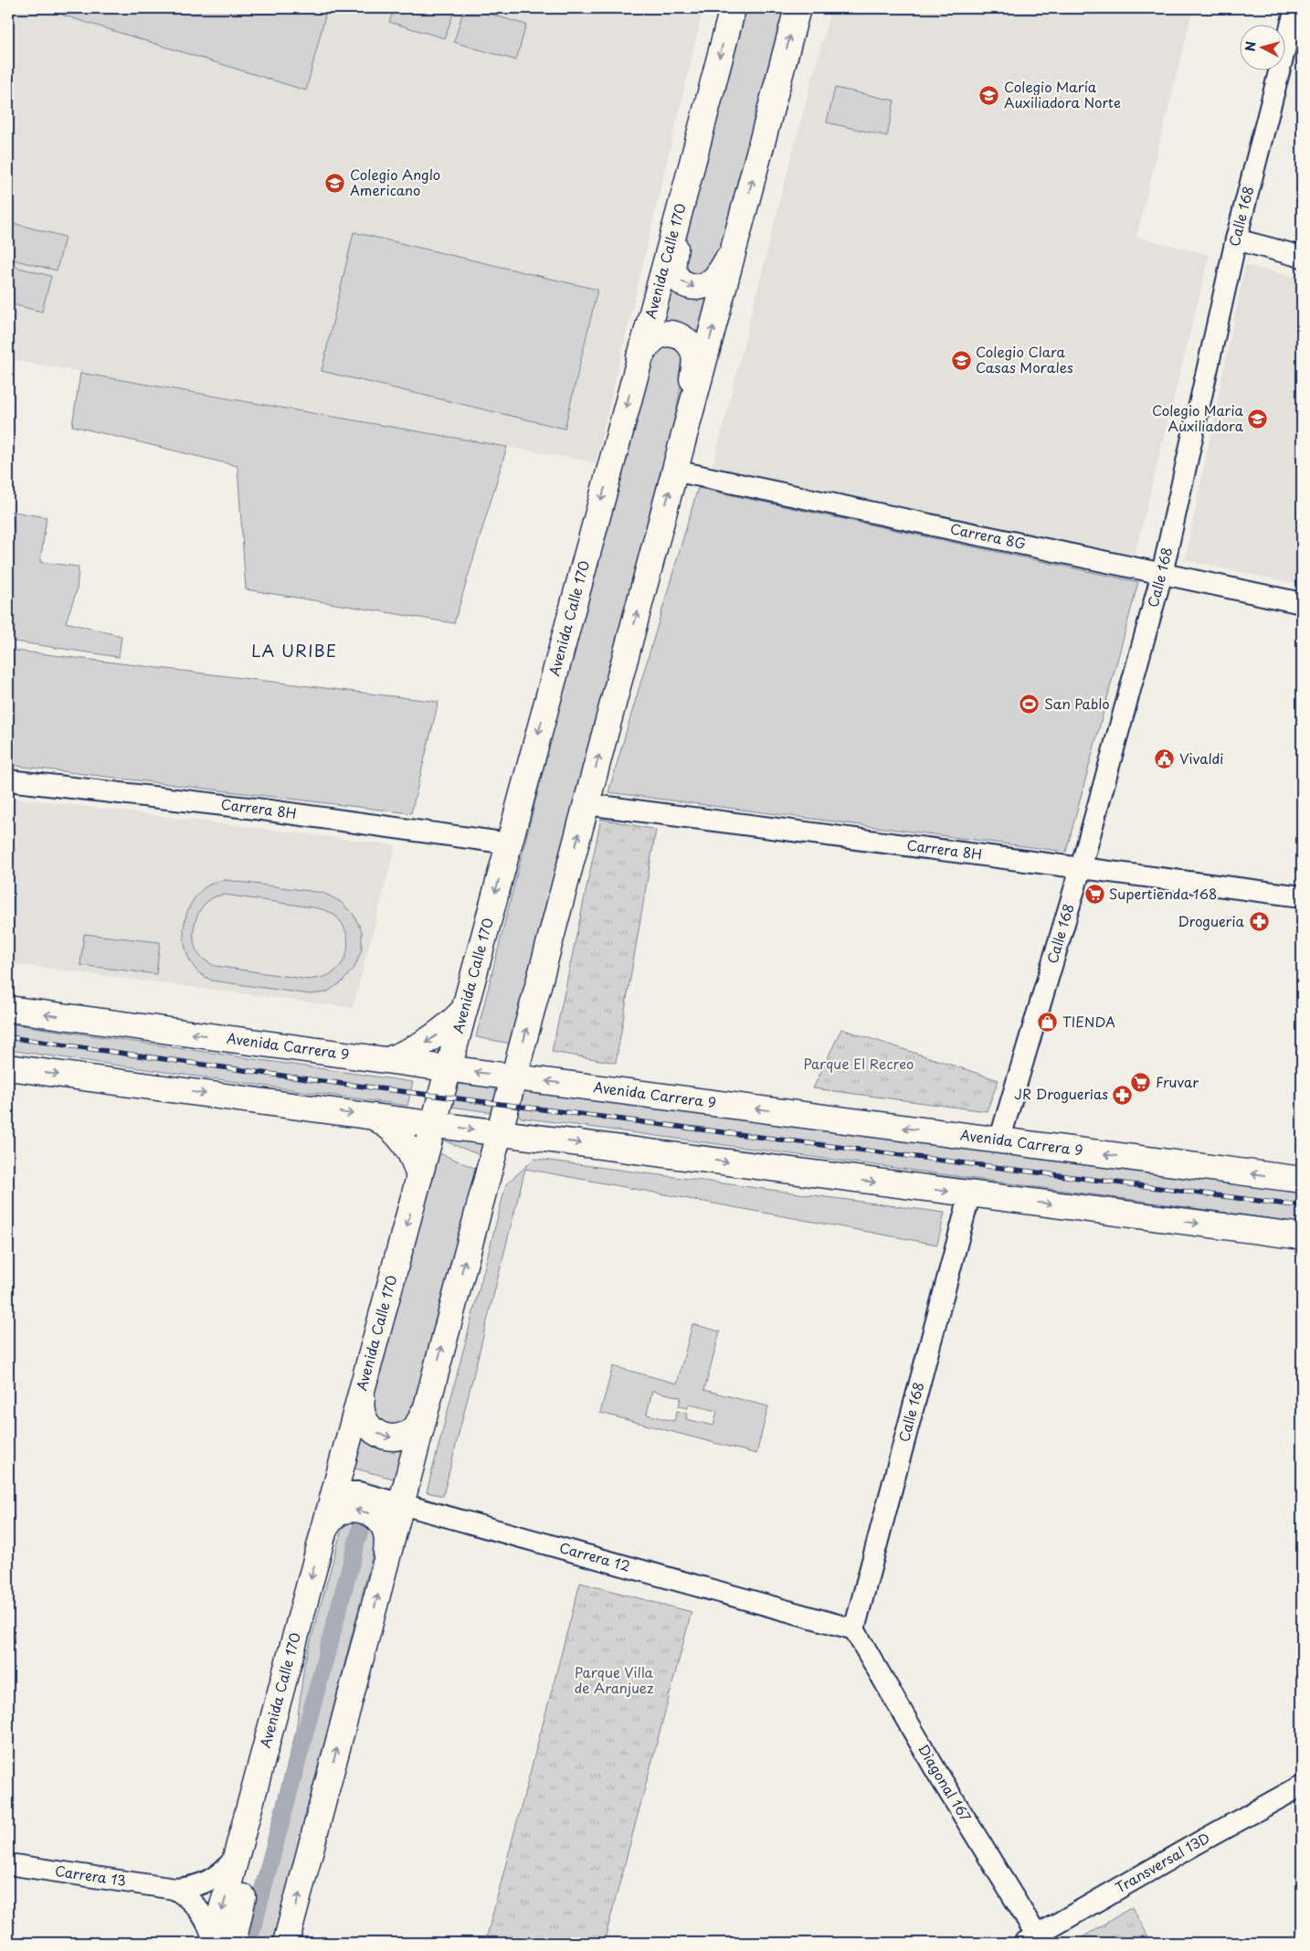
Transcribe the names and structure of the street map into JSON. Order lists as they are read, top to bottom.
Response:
{
  "streets": {
    "main road": ["Avenida Calle 170", "Avenida Carrera 9"],
    "street": [
      "Calle 168",
      "Carrera 8G",
      "Carrera 8H",
      "Carrera 12",
      "Diagonal 167",
      "Transversal 13D",
      "Carrera 13"
    ]
  },
  "crossings": [
    ["Calle 168", "Carrera 8G"],
    ["Calle 168", "Carrera 8H"],
    ["Calle 168", "Avenida Carrera 9"],
    ["Calle 168", "Carrera 12"],
    ["Calle 168", "Diagonal 167"],
    ["Avenida Calle 170", "Carrera 8H"],
    ["Avenida Calle 170", "Avenida Carrera 9"],
    ["Avenida Calle 170", "Carrera 12"],
    ["Avenida Calle 170", "Carrera 13"],
    ["Carrera 12", "Diagonal 167"],
    ["Diagonal 167", "Transversal 13D"]
  ],
  "districts": ["LA URIBE"],
  "parks": ["Parque El Recreo", "Parque Villa de Aranjuez"],
  "places": {
    "school or university": [
      "Colegio María Auxiliadora Norte",
      "Colegio Anglo Americano",
      "Colegio Clara Casas Morales",
      "Colegio Maria Auxiliadora"
    ],
    "sports": ["San Pablo"],
    "public building": ["Vivaldi"],
    "supermarket": ["Supertienda 168", "Fruvar"],
    "pharmacy": ["Drogueria", "JR Droguerias"],
    "shop": ["TIENDA"]
  },
  "north": "left"
}
